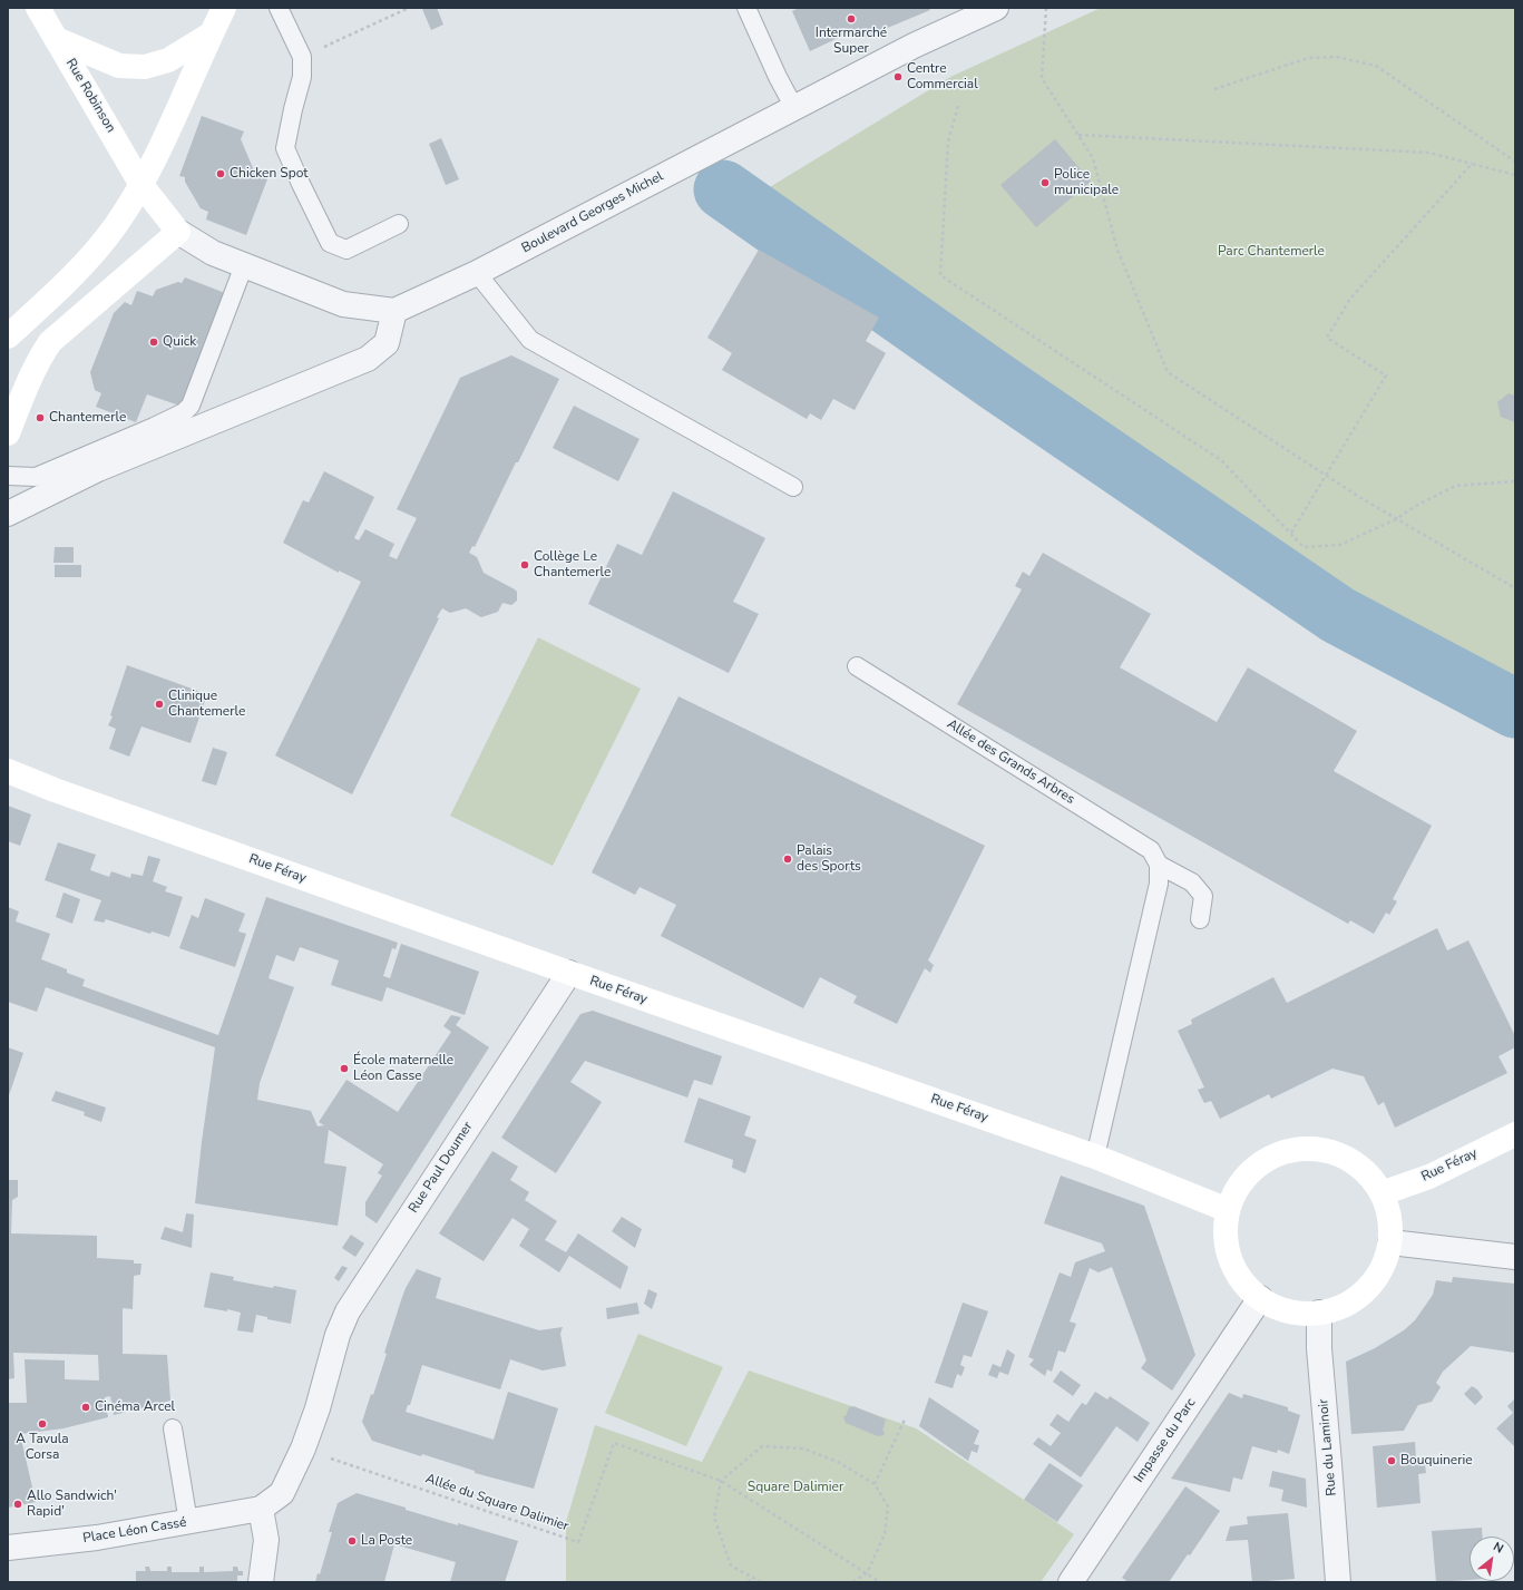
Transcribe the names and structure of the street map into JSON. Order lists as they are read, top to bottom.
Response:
{
  "streets": {
    "main road": ["Rue Robinson", "Rue Féray"],
    "street": [
      "Boulevard Georges Michel",
      "Rue Paul Doumer",
      "Impasse du Parc",
      "Rue du Laminoir",
      "Place Léon Cassé"
    ],
    "lane": ["Allée des Grands Arbres"],
    "path": ["Allée du Square Dalimier"]
  },
  "crossings": [
    ["Rue Féray", "Rue Paul Doumer"],
    ["Rue Paul Doumer", "Place Léon Cassé"],
    ["Allée du Square Dalimier", "Place Léon Cassé"]
  ],
  "parks": ["Parc Chantemerle", "Square Dalimier"],
  "places": [
    "Intermarché Super",
    "Centre Commercial",
    "Chicken Spot",
    "Police municipale",
    "Quick",
    "Chantemerle",
    "Collège Le Chantemerle",
    "Clinique Chantemerle",
    "Palais des Sports",
    "École maternelle Léon Casse",
    "Cinéma Arcel",
    "A Tavula Corsa",
    "Bouquinerie",
    "Allo Sandwich' Rapid'",
    "La Poste"
  ],
  "north": "top right"
}
